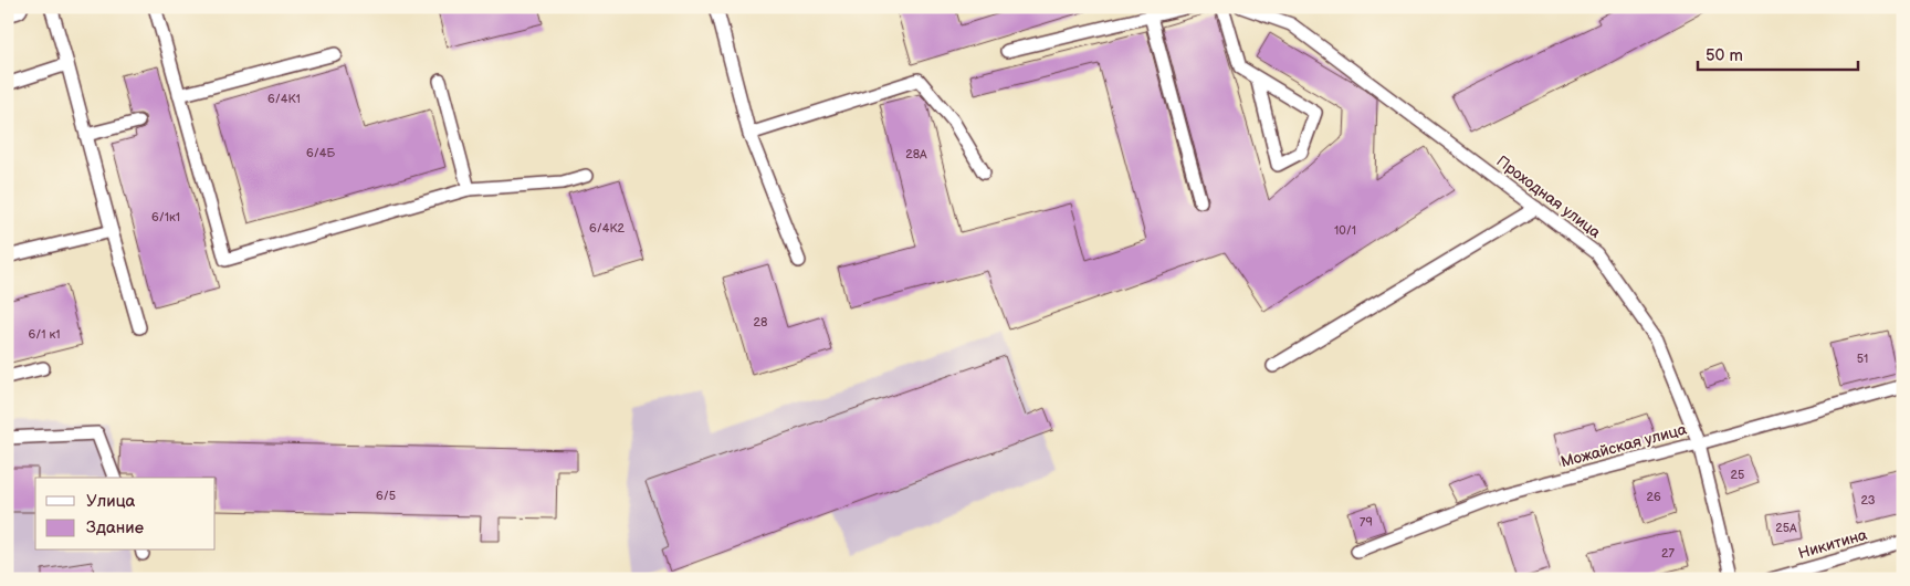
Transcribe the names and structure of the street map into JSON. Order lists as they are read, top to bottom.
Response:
{
  "streets": {
    "lane": ["Проходная улица", "Можайская улица", "Никитина"]
  },
  "crossings": [
    ["Проходная улица", "Можайская улица"]
  ],
  "house_numbers": [
    "6/4К1",
    "6/4Б",
    "28А",
    "6/1к1",
    "6/4К2",
    "10/1",
    "28",
    "6/1 к1",
    "51",
    "25",
    "6/5",
    "26",
    "23",
    "79",
    "25А",
    "27"
  ],
  "legend": ["Улица", "Здание"],
  "scale_bar": "50 m"
}
